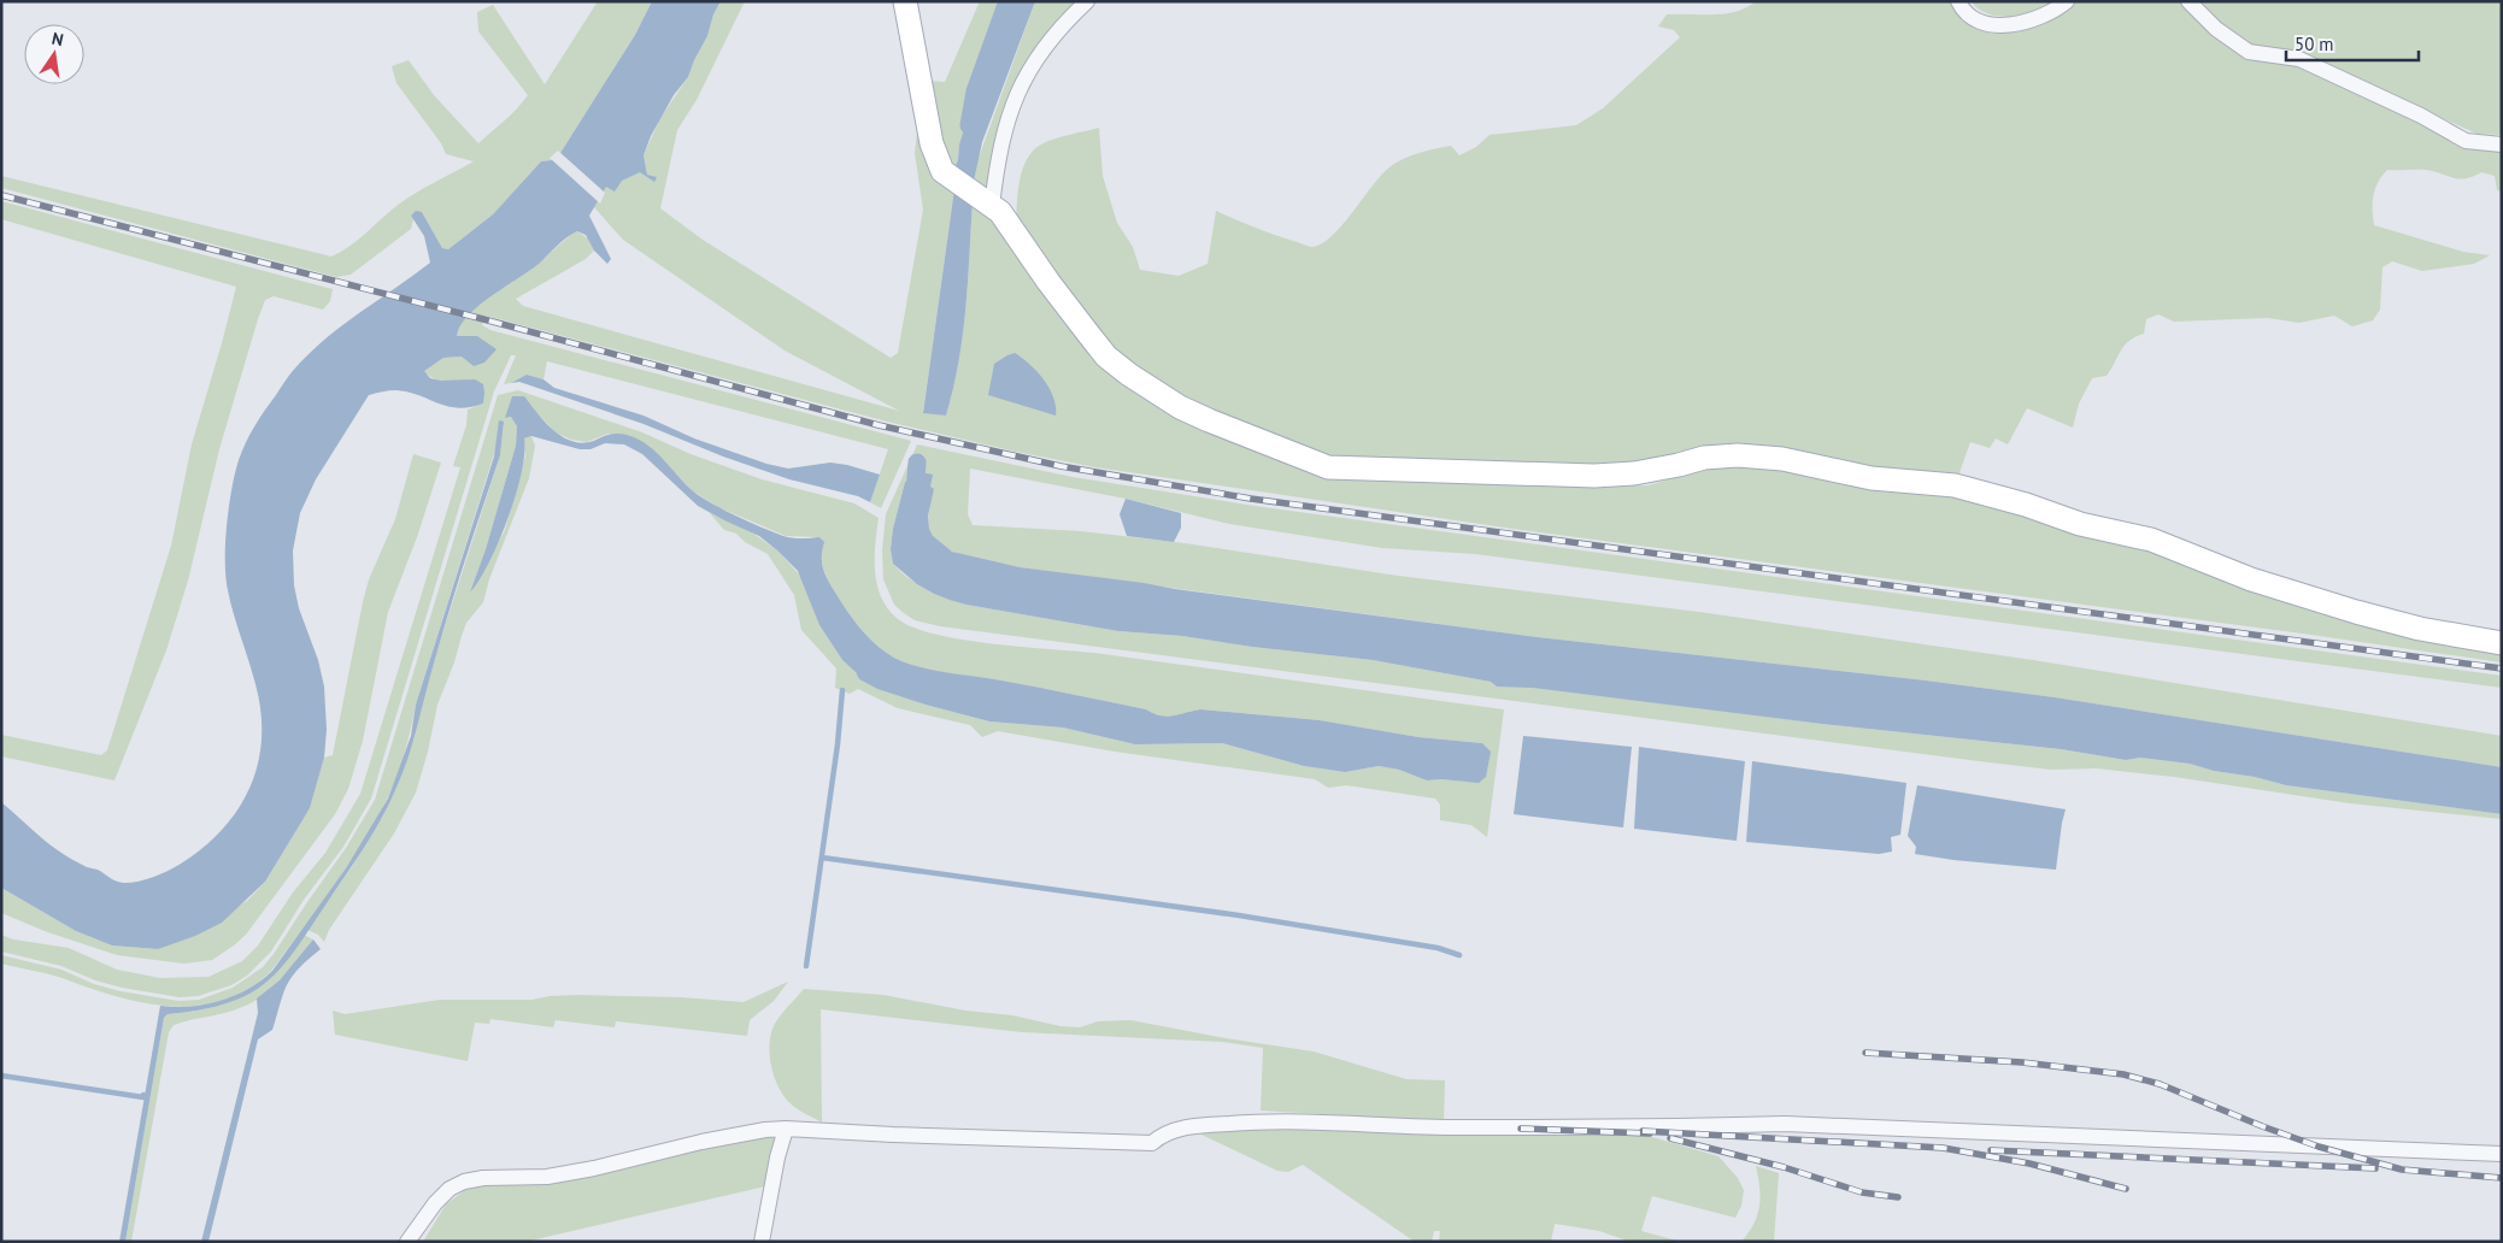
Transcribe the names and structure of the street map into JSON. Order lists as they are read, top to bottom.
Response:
{
  "scale_bar": "50 m",
  "north": "top"
}
